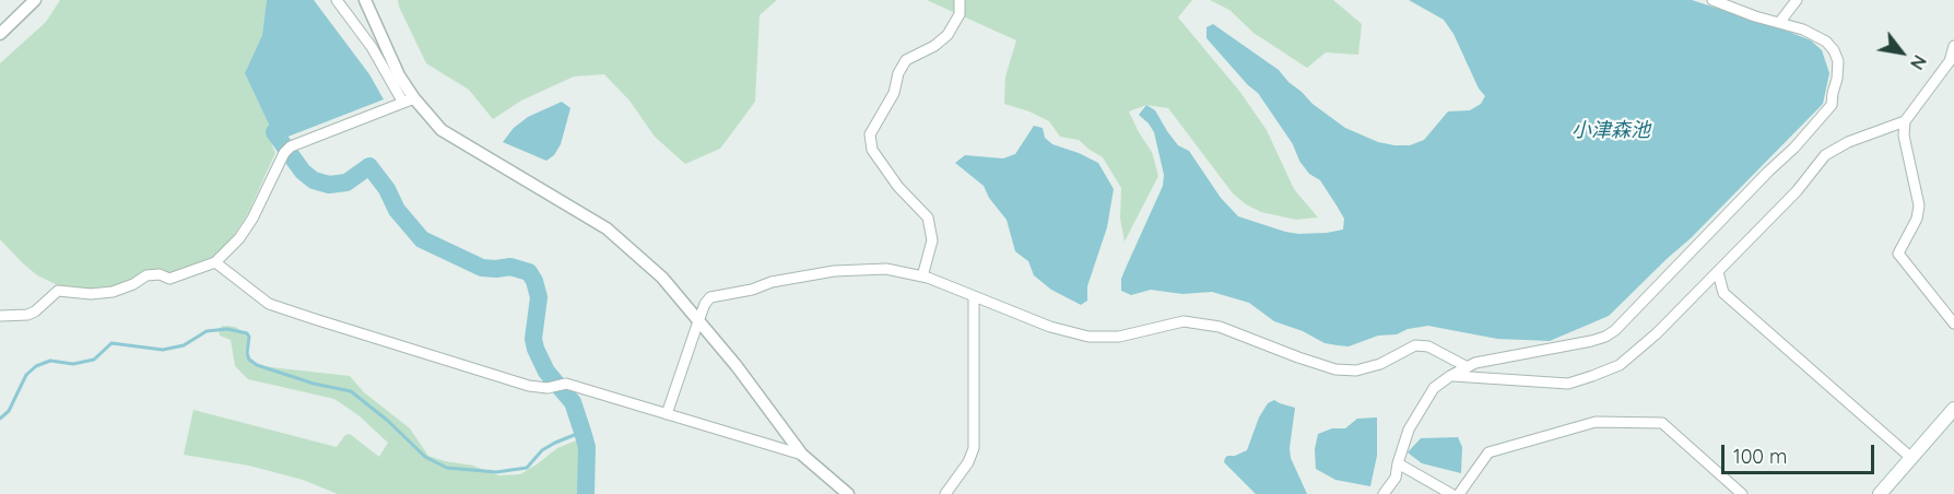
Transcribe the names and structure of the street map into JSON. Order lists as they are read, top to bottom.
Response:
{
  "water": ["小津森池"],
  "scale_bar": "100 m",
  "north": "bottom right"
}
